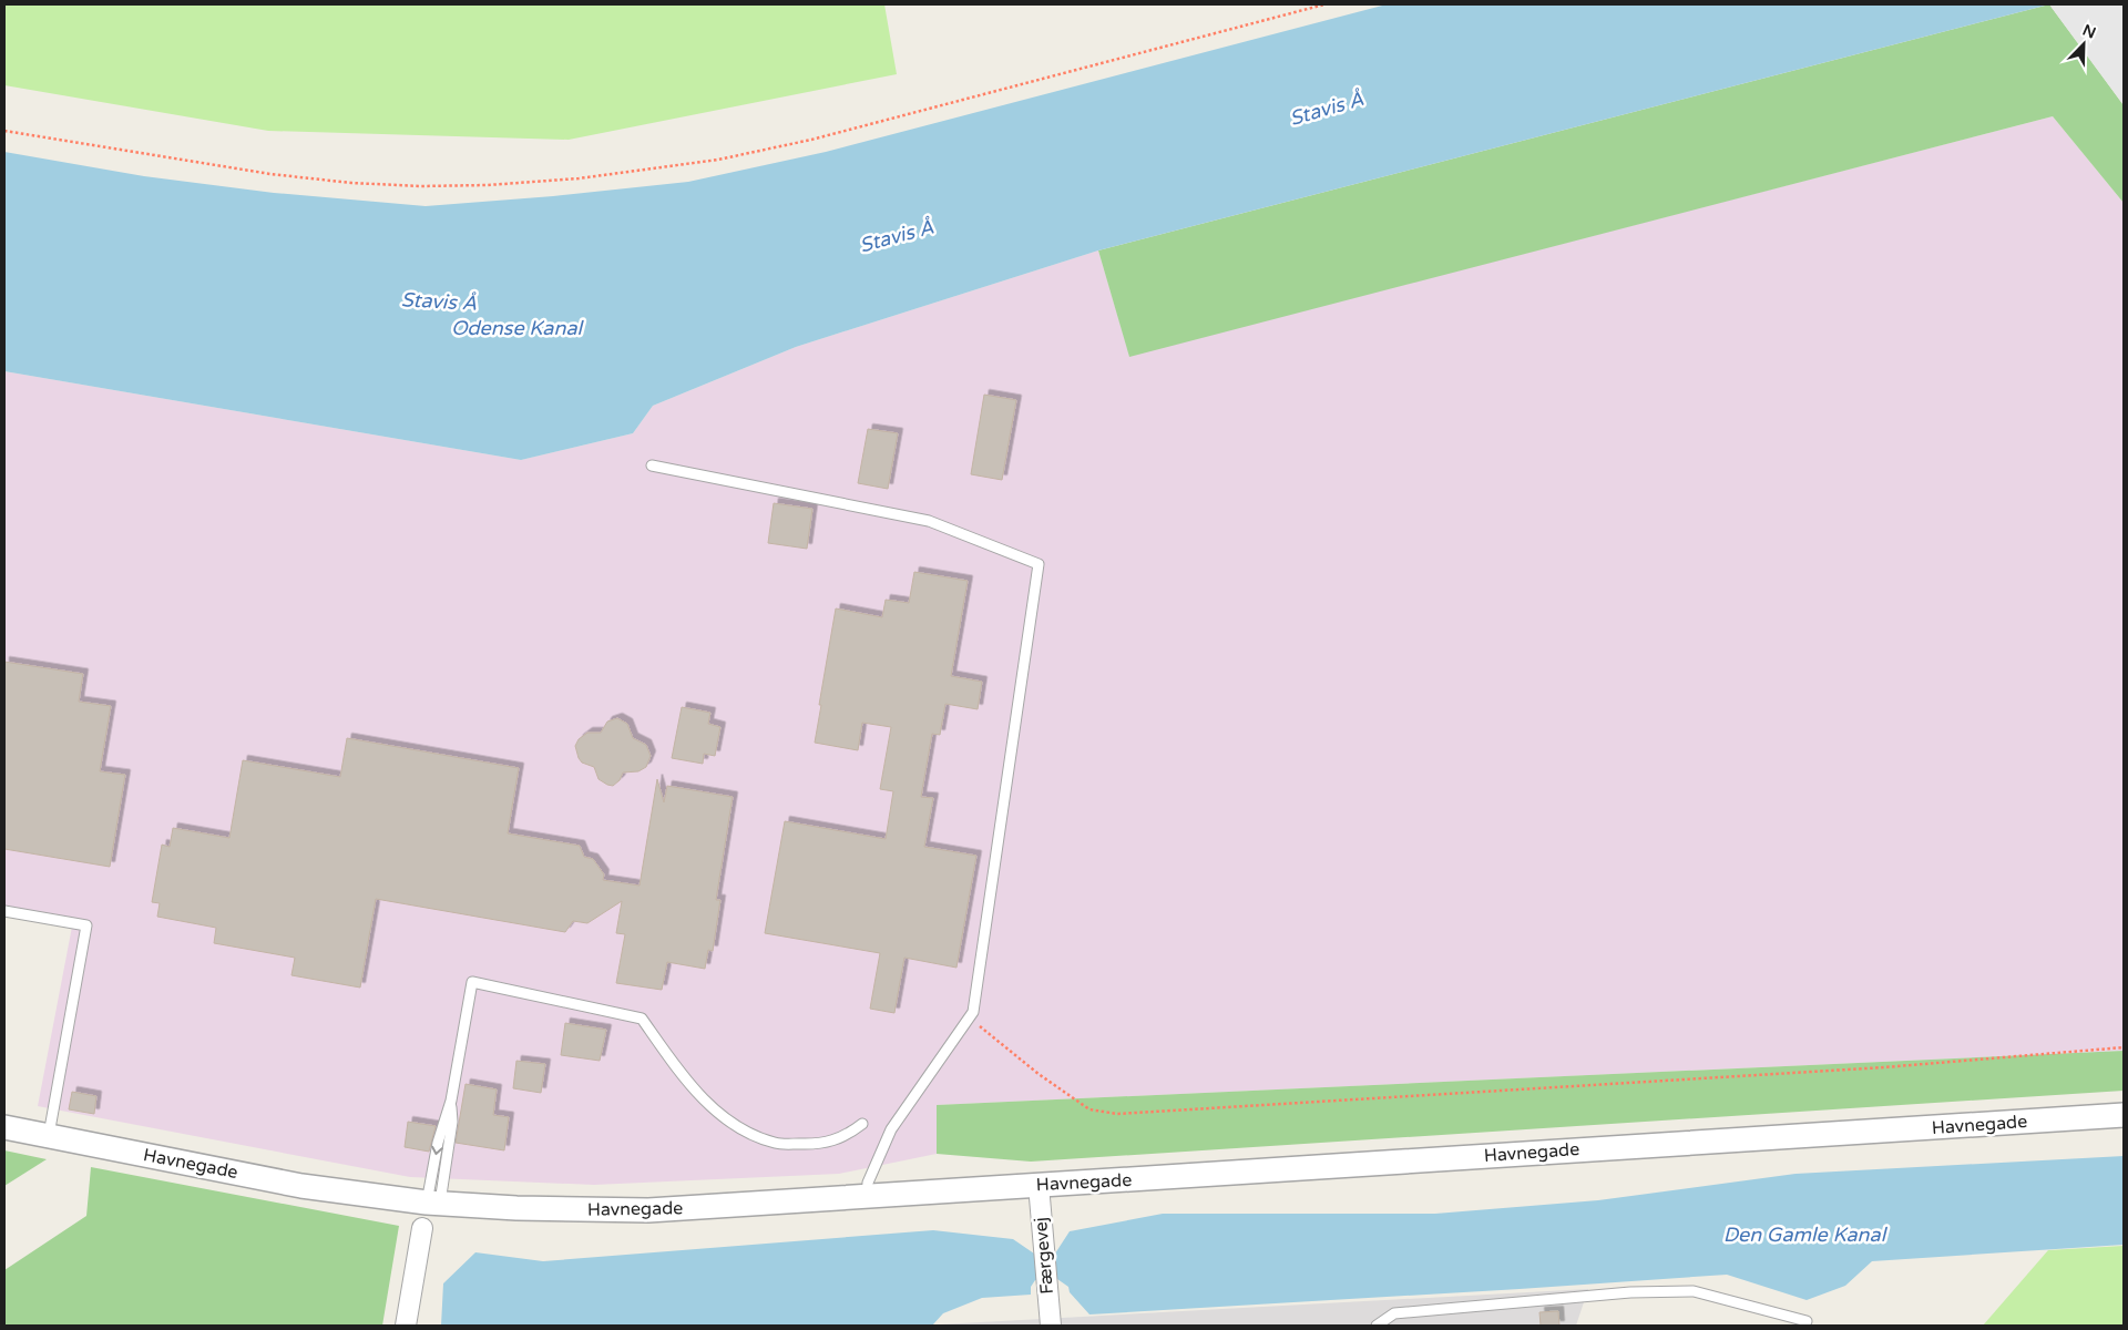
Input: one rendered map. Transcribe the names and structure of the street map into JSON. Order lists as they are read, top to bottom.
{
  "streets": {
    "street": ["Havnegade", "Færgevej"]
  },
  "crossings": [
    ["Havnegade", "Færgevej"]
  ],
  "water": ["Stavis Å", "Odense Kanal", "Den Gamle Kanal"],
  "north": "top right"
}
